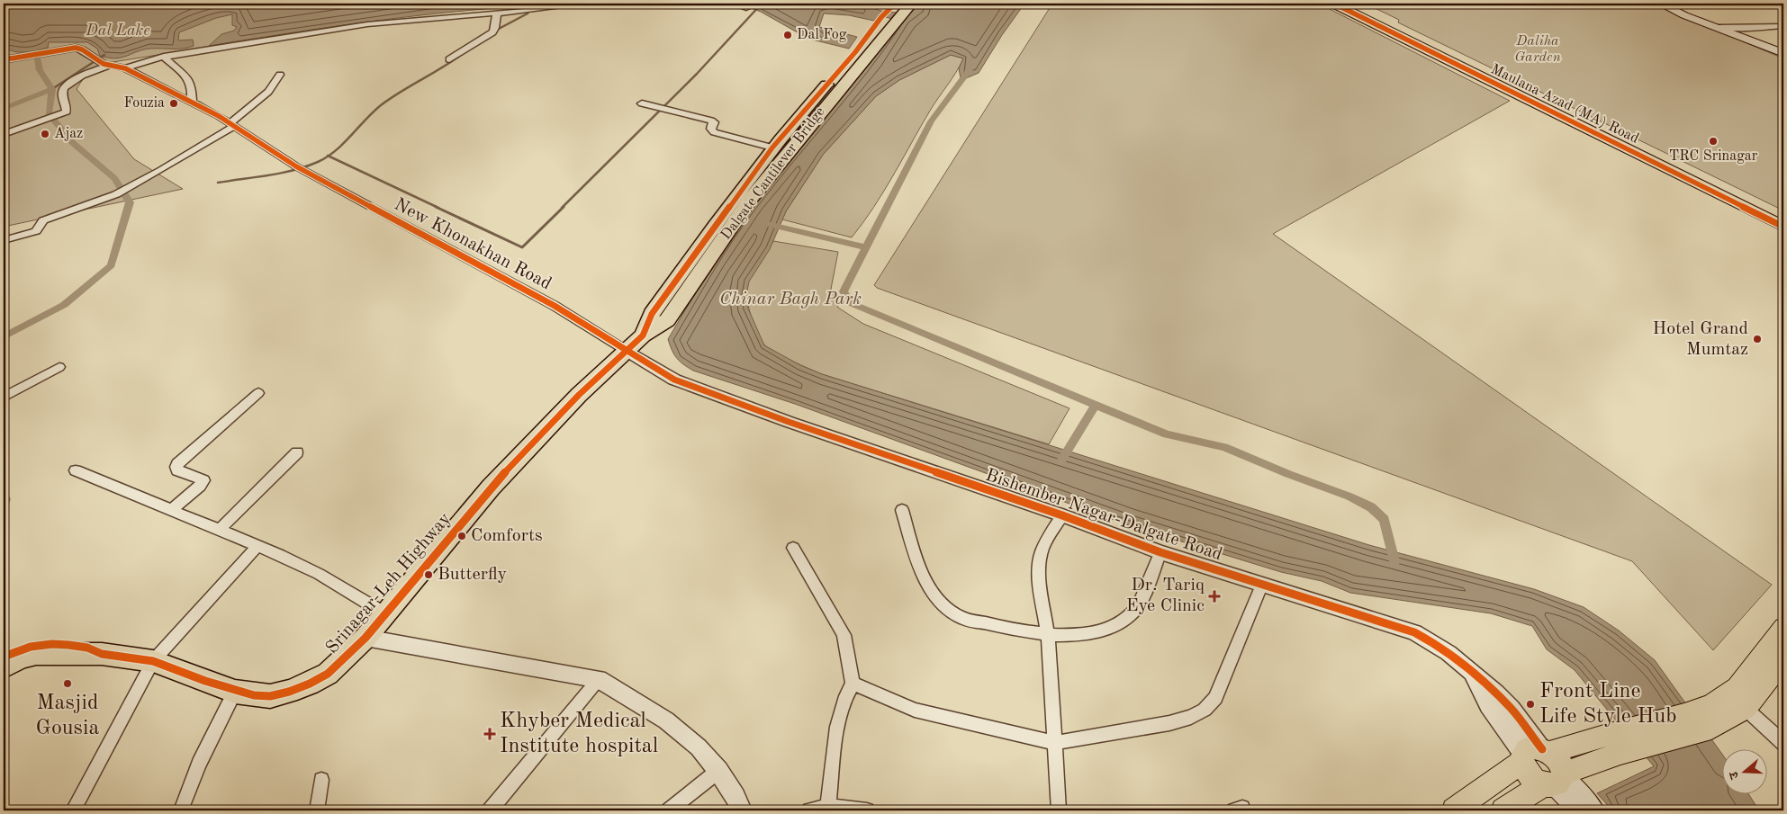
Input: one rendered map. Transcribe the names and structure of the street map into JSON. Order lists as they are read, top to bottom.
{
  "streets": {
    "highway": ["Dalgate Cantilever Bridge", "Srinagar-Leh Highway"],
    "main road": ["Maulana Azad (MA) Road"],
    "street": ["New Khonakhan Road", "Bishember Nagar-Dalgate Road"]
  },
  "crossings": [
    ["Dalgate Cantilever Bridge", "Srinagar-Leh Highway"],
    ["New Khonakhan Road", "Bishember Nagar-Dalgate Road"],
    ["New Khonakhan Road", "Srinagar-Leh Highway"],
    ["Bishember Nagar-Dalgate Road", "Srinagar-Leh Highway"]
  ],
  "water": ["Dal Lake"],
  "parks": ["Daliha Garden", "Chinar Bagh Park"],
  "places": {
    "other": [
      "Dal Fog",
      "Fouzia",
      "Ajaz",
      "TRC Srinagar",
      "Hotel Grand Mumtaz",
      "Comforts",
      "Butterfly",
      "Masjid Gousia",
      "Front Line Life Style Hub"
    ],
    "health": ["Dr. Tariq Eye Clinic", "Khyber Medical Institute hospital"]
  },
  "north": "left"
}
